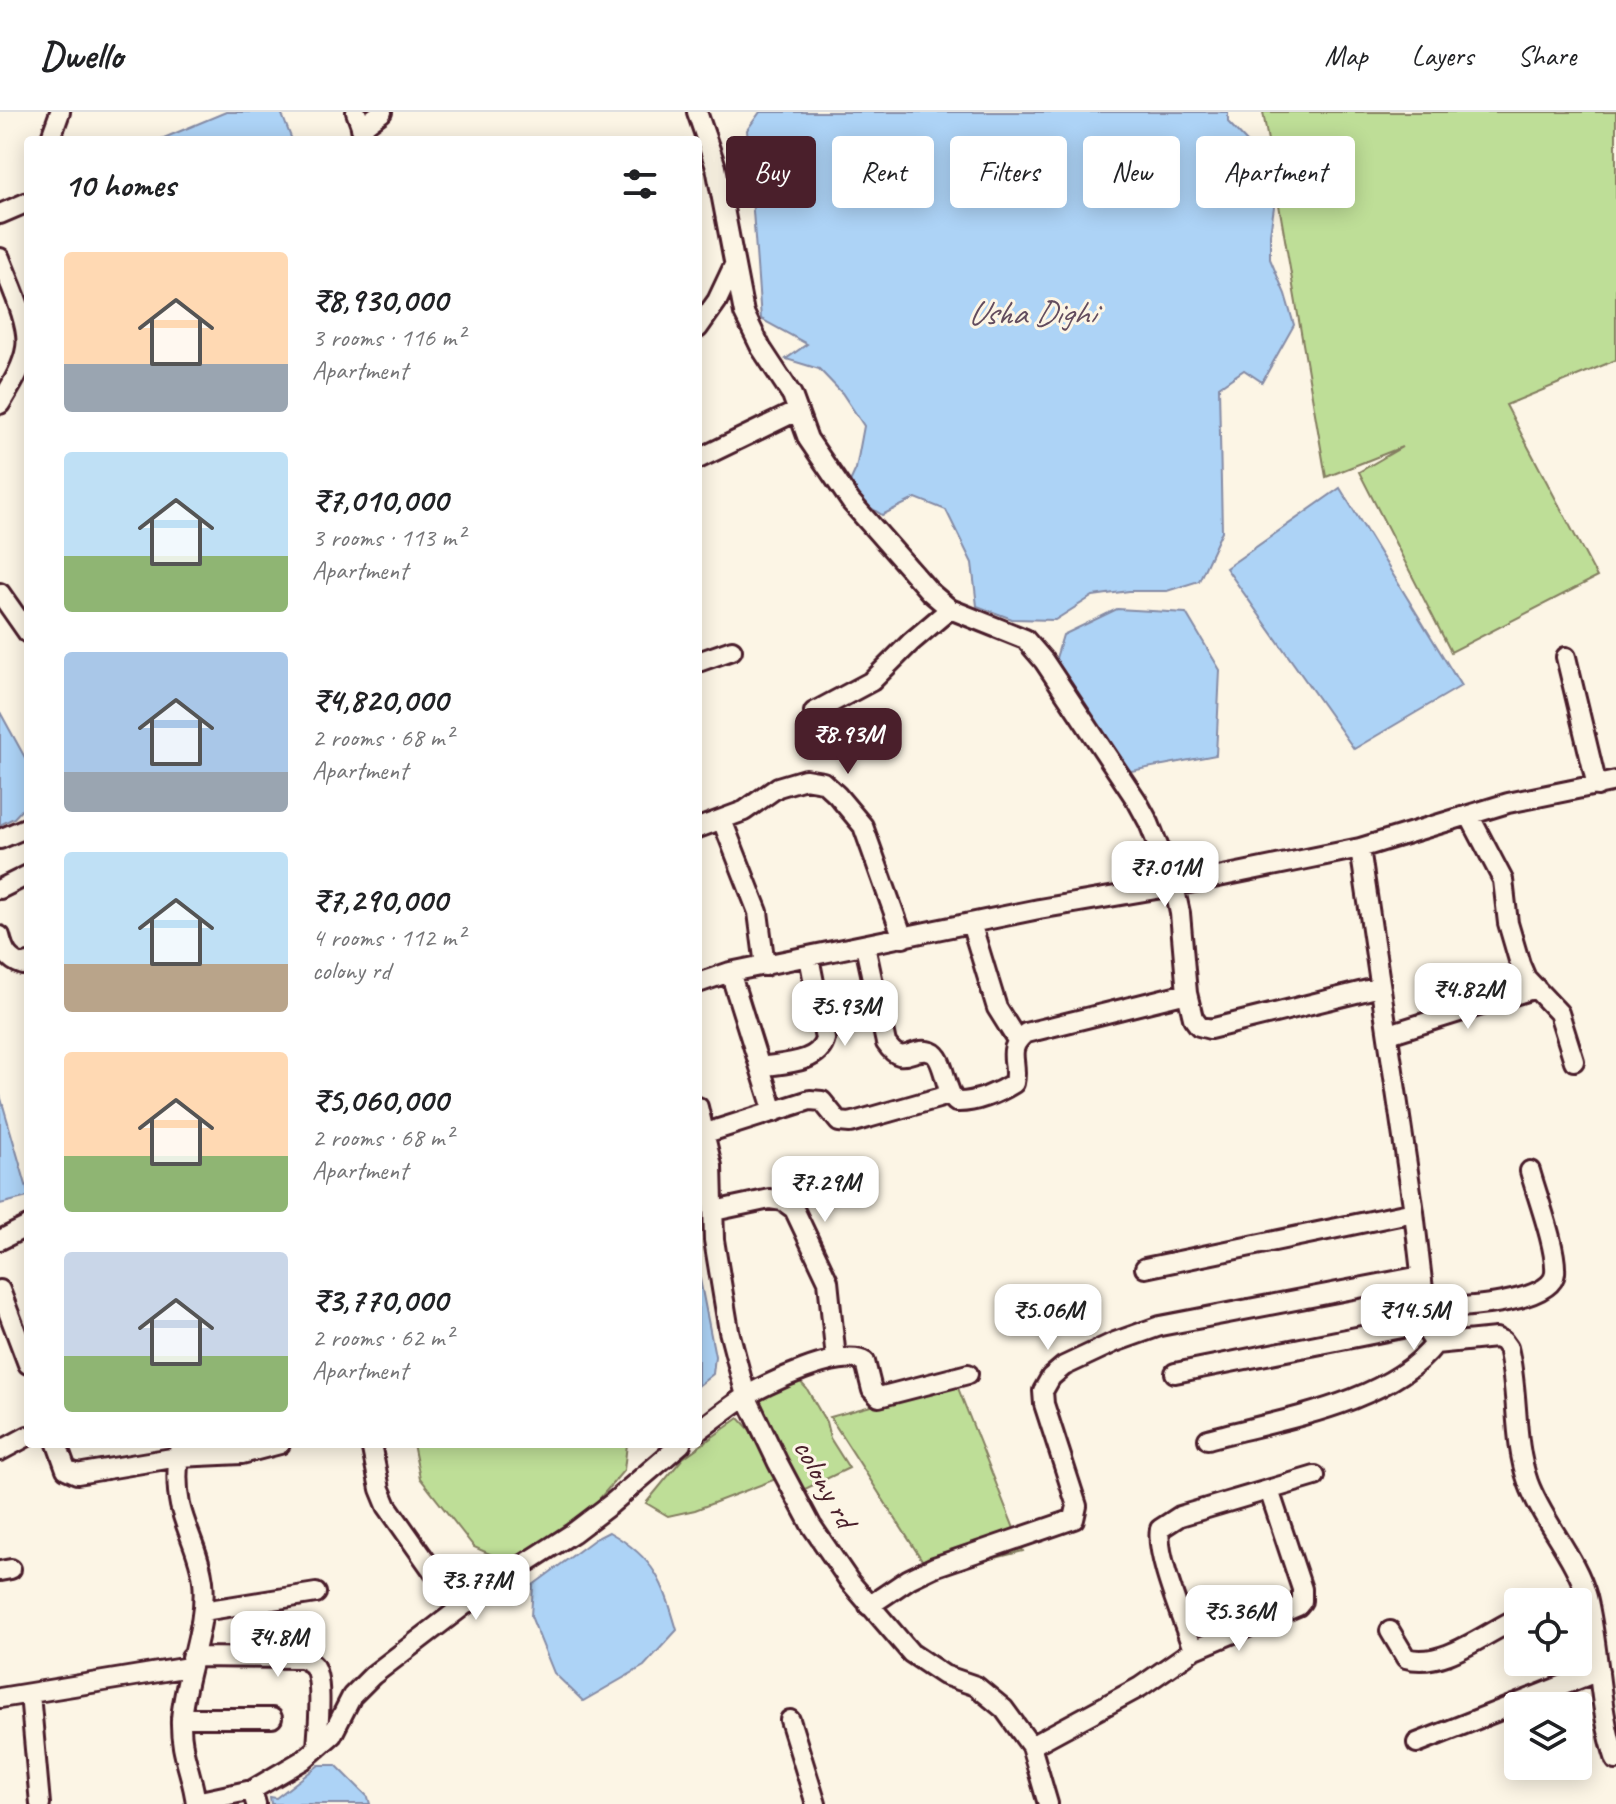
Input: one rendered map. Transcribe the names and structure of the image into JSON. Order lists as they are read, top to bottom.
{
  "streets": {
    "street": ["colony rd"]
  },
  "water": ["Usha Dighi"],
  "page": {
    "header": "Dwello",
    "nav": ["Map", "Layers", "Share"],
    "chip": [
      "Buy",
      "Rent",
      "Filters",
      "New",
      "Apartment"
    ],
    "heading": "10 homes",
    "list": [
      {
        "name": "₹8,930,000",
        "note": "3 rooms · 116 m² · Apartment"
      },
      {
        "name": "₹7,010,000",
        "note": "3 rooms · 113 m² · Apartment"
      },
      {
        "name": "₹4,820,000",
        "note": "2 rooms · 68 m² · Apartment"
      },
      {
        "name": "₹7,290,000",
        "note": "4 rooms · 112 m² · colony rd"
      },
      {
        "name": "₹5,060,000",
        "note": "2 rooms · 68 m² · Apartment"
      },
      {
        "name": "₹3,770,000",
        "note": "2 rooms · 62 m² · Apartment"
      }
    ],
    "price": [
      "₹8.93M",
      "₹7.01M",
      "₹4.82M",
      "₹5.93M",
      "₹7.29M",
      "₹5.06M",
      "₹14.5M",
      "₹3.77M",
      "₹5.36M",
      "₹4.8M"
    ]
  }
}
